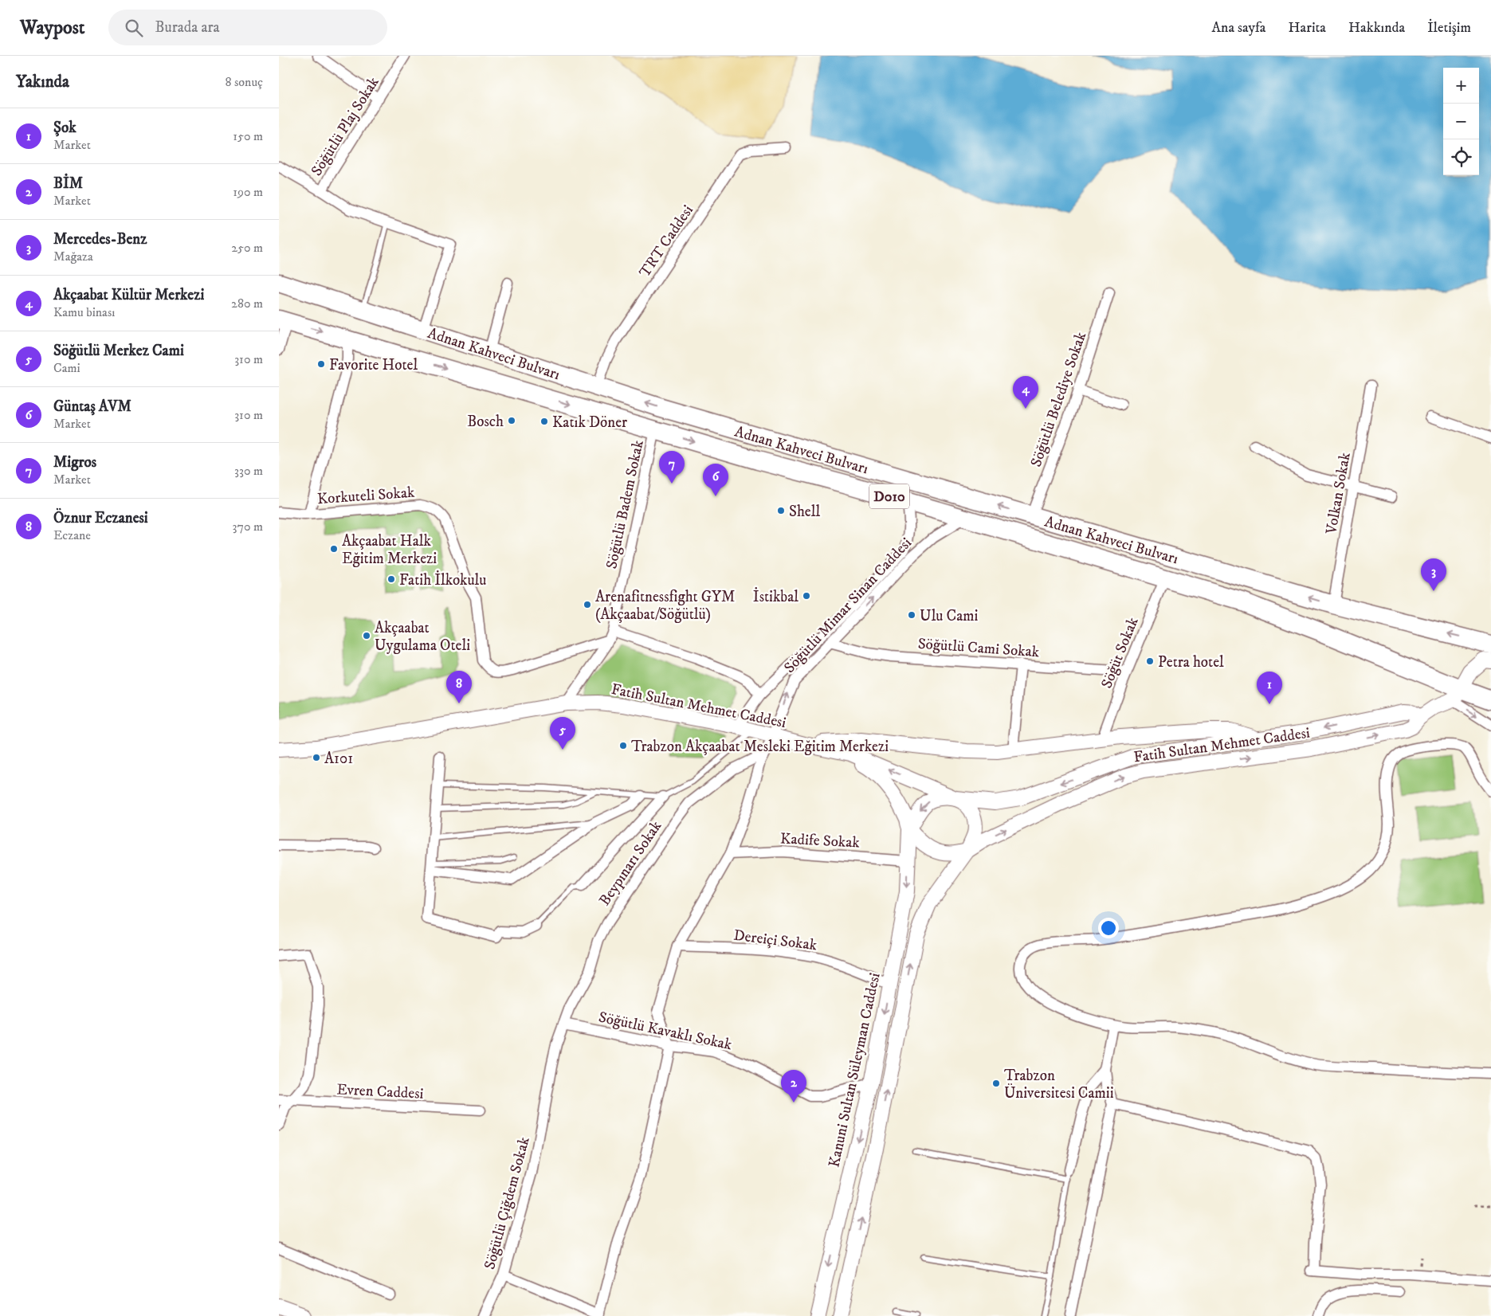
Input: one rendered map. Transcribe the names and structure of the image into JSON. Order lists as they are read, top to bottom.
{
  "streets": {
    "highway": ["Adnan Kahveci Bulvarı", "D010"],
    "street": [
      "Söğütlü Plaj Sokak",
      "TRT Caddesi",
      "Söğütlü Belediye Sokak",
      "Volkan Sokak",
      "Korkuteli Sokak",
      "Söğütlü Badem Sokak",
      "Söğütlü Mimar Sinan Caddesi",
      "Söğütlü Cami Sokak",
      "Söğüt Sokak",
      "Fatih Sultan Mehmet Caddesi",
      "Kadife Sokak",
      "Beypınarı Sokak",
      "Dereiçi Sokak",
      "Söğütlü Kavaklı Sokak",
      "Kanuni Sultan Süleyman Caddesi",
      "Evren Caddesi",
      "Söğütlü Çiğdem Sokak"
    ]
  },
  "crossings": [
    ["TRT Caddesi", "Adnan Kahveci Bulvarı"],
    ["Adnan Kahveci Bulvarı", "Söğütlü Belediye Sokak"],
    ["Adnan Kahveci Bulvarı", "Volkan Sokak"],
    ["Adnan Kahveci Bulvarı", "Korkuteli Sokak"],
    ["Adnan Kahveci Bulvarı", "Söğütlü Badem Sokak"],
    ["Adnan Kahveci Bulvarı", "Söğütlü Mimar Sinan Caddesi"],
    ["Adnan Kahveci Bulvarı", "Söğüt Sokak"],
    ["Adnan Kahveci Bulvarı", "Fatih Sultan Mehmet Caddesi"],
    ["Korkuteli Sokak", "Söğütlü Badem Sokak"],
    ["Söğütlü Badem Sokak", "Fatih Sultan Mehmet Caddesi"],
    ["Söğütlü Mimar Sinan Caddesi", "Söğütlü Cami Sokak"],
    ["Söğütlü Mimar Sinan Caddesi", "Fatih Sultan Mehmet Caddesi"],
    ["Söğütlü Mimar Sinan Caddesi", "Kadife Sokak"],
    ["Söğütlü Mimar Sinan Caddesi", "Beypınarı Sokak"],
    ["Söğütlü Mimar Sinan Caddesi", "Dereiçi Sokak"],
    ["Söğütlü Mimar Sinan Caddesi", "Söğütlü Kavaklı Sokak"],
    ["Söğütlü Cami Sokak", "Söğüt Sokak"],
    ["Söğüt Sokak", "Fatih Sultan Mehmet Caddesi"],
    ["Fatih Sultan Mehmet Caddesi", "Kanuni Sultan Süleyman Caddesi"],
    ["Kadife Sokak", "Kanuni Sultan Süleyman Caddesi"],
    ["Beypınarı Sokak", "Söğütlü Kavaklı Sokak"],
    ["Beypınarı Sokak", "Söğütlü Çiğdem Sokak"],
    ["Dereiçi Sokak", "Kanuni Sultan Süleyman Caddesi"],
    ["Söğütlü Kavaklı Sokak", "Kanuni Sultan Süleyman Caddesi"],
    ["Söğütlü Kavaklı Sokak", "Söğütlü Çiğdem Sokak"]
  ],
  "places": [
    "Favorite Hotel",
    "Bosch",
    "Katık Döner",
    "Shell",
    "Akçaabat Halk Eğitim Merkezi",
    "Fatih İlkokulu",
    "İstikbal",
    "Arenafitnessfight GYM (Akçaabat/Söğütlü)",
    "Ulu Cami",
    "Akçaabat Uygulama Oteli",
    "Petra hotel",
    "Trabzon Akçaabat Mesleki Eğitim Merkezi",
    "A101",
    "Trabzon Üniversitesi Camii"
  ],
  "page": {
    "header": "Waypost",
    "search": "Burada ara",
    "nav": [
      "Ana sayfa",
      "Harita",
      "Hakkında",
      "İletişim"
    ],
    "heading": ["Yakında", "8 sonuç"],
    "map_buttons": ["+", "−"],
    "list": [
      {
        "mark": "1",
        "name": "Şok",
        "note": "Market",
        "value": "150 m"
      },
      {
        "mark": "2",
        "name": "BİM",
        "note": "Market",
        "value": "190 m"
      },
      {
        "mark": "3",
        "name": "Mercedes-Benz",
        "note": "Mağaza",
        "value": "250 m"
      },
      {
        "mark": "4",
        "name": "Akçaabat Kültür Merkezi",
        "note": "Kamu binası",
        "value": "280 m"
      },
      {
        "mark": "5",
        "name": "Söğütlü Merkez Cami",
        "note": "Cami",
        "value": "310 m"
      },
      {
        "mark": "6",
        "name": "Güntaş AVM",
        "note": "Market",
        "value": "310 m"
      },
      {
        "mark": "7",
        "name": "Migros",
        "note": "Market",
        "value": "330 m"
      },
      {
        "mark": "8",
        "name": "Öznur Eczanesi",
        "note": "Eczane",
        "value": "370 m"
      }
    ],
    "pins": [
      "4",
      "7",
      "6",
      "3",
      "8",
      "1",
      "5",
      "2"
    ]
  }
}
